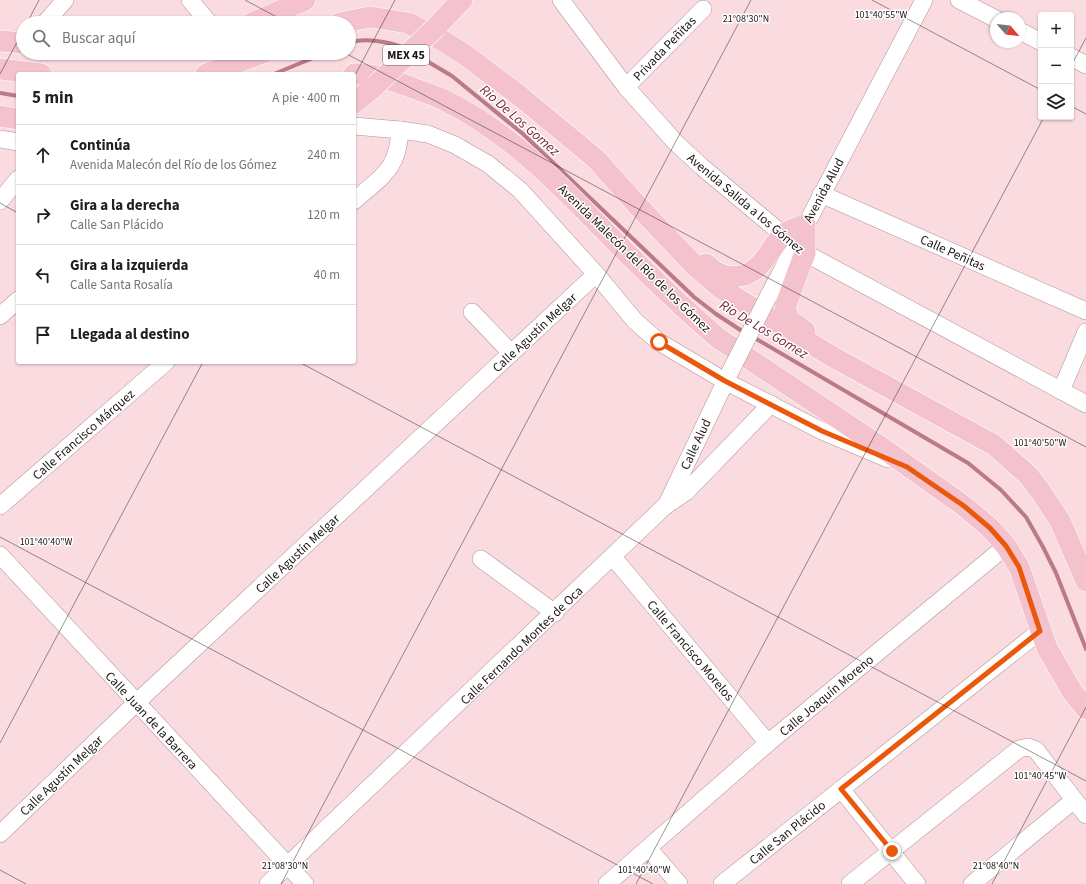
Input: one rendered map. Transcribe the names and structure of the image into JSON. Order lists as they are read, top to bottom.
{
  "streets": {
    "main road": ["MEX 45", "Avenida Malecón del Río de los Gómez"],
    "street": [
      "Privada Peñitas",
      "Avenida Alud",
      "Avenida Salida a los Gómez",
      "Calle Peñitas",
      "Calle Agustín Melgar",
      "Calle Francisco Márquez",
      "Calle Alud",
      "Calle Fernando Montes de Oca",
      "Calle Francisco Morelos",
      "Calle Joaquín Moreno",
      "Calle Juan de la Barrera",
      "Calle San Plácido"
    ]
  },
  "crossings": [
    ["Privada Peñitas", "Avenida Salida a los Gómez"],
    ["Avenida Alud", "Calle Peñitas"],
    ["Avenida Malecón del Río de los Gómez", "Calle Agustín Melgar"],
    ["Avenida Malecón del Río de los Gómez", "Calle Alud"],
    ["Avenida Malecón del Río de los Gómez", "Calle Fernando Montes de Oca"],
    ["Avenida Malecón del Río de los Gómez", "Calle Joaquín Moreno"],
    ["Avenida Malecón del Río de los Gómez", "Calle San Plácido"],
    ["Calle Agustín Melgar", "Calle Juan de la Barrera"],
    ["Calle Alud", "Calle Fernando Montes de Oca"],
    ["Calle Fernando Montes de Oca", "Calle Francisco Morelos"],
    ["Calle Fernando Montes de Oca", "Calle Juan de la Barrera"],
    ["Calle Francisco Morelos", "Calle Joaquín Moreno"]
  ],
  "water": ["Rio De Los Gomez"],
  "north": "bottom right",
  "page": {
    "map_buttons": ["+", "−"],
    "search": "Buscar aquí",
    "heading": ["5 min", "A pie · 400 m"],
    "list": [
      ["Continúa", "Avenida Malecón del Río de los Gómez", "240 m"],
      ["Gira a la derecha", "Calle San Plácido", "120 m"],
      ["Gira a la izquierda", "Calle Santa Rosalía", "40 m"],
      "Llegada al destino"
    ]
  },
  "coordinates": [
    "101°40'55\"W",
    "21°08'30\"N",
    "101°40'50\"W",
    "101°40'40\"W",
    "101°40'45\"W",
    "21°08'40\"N"
  ]
}
